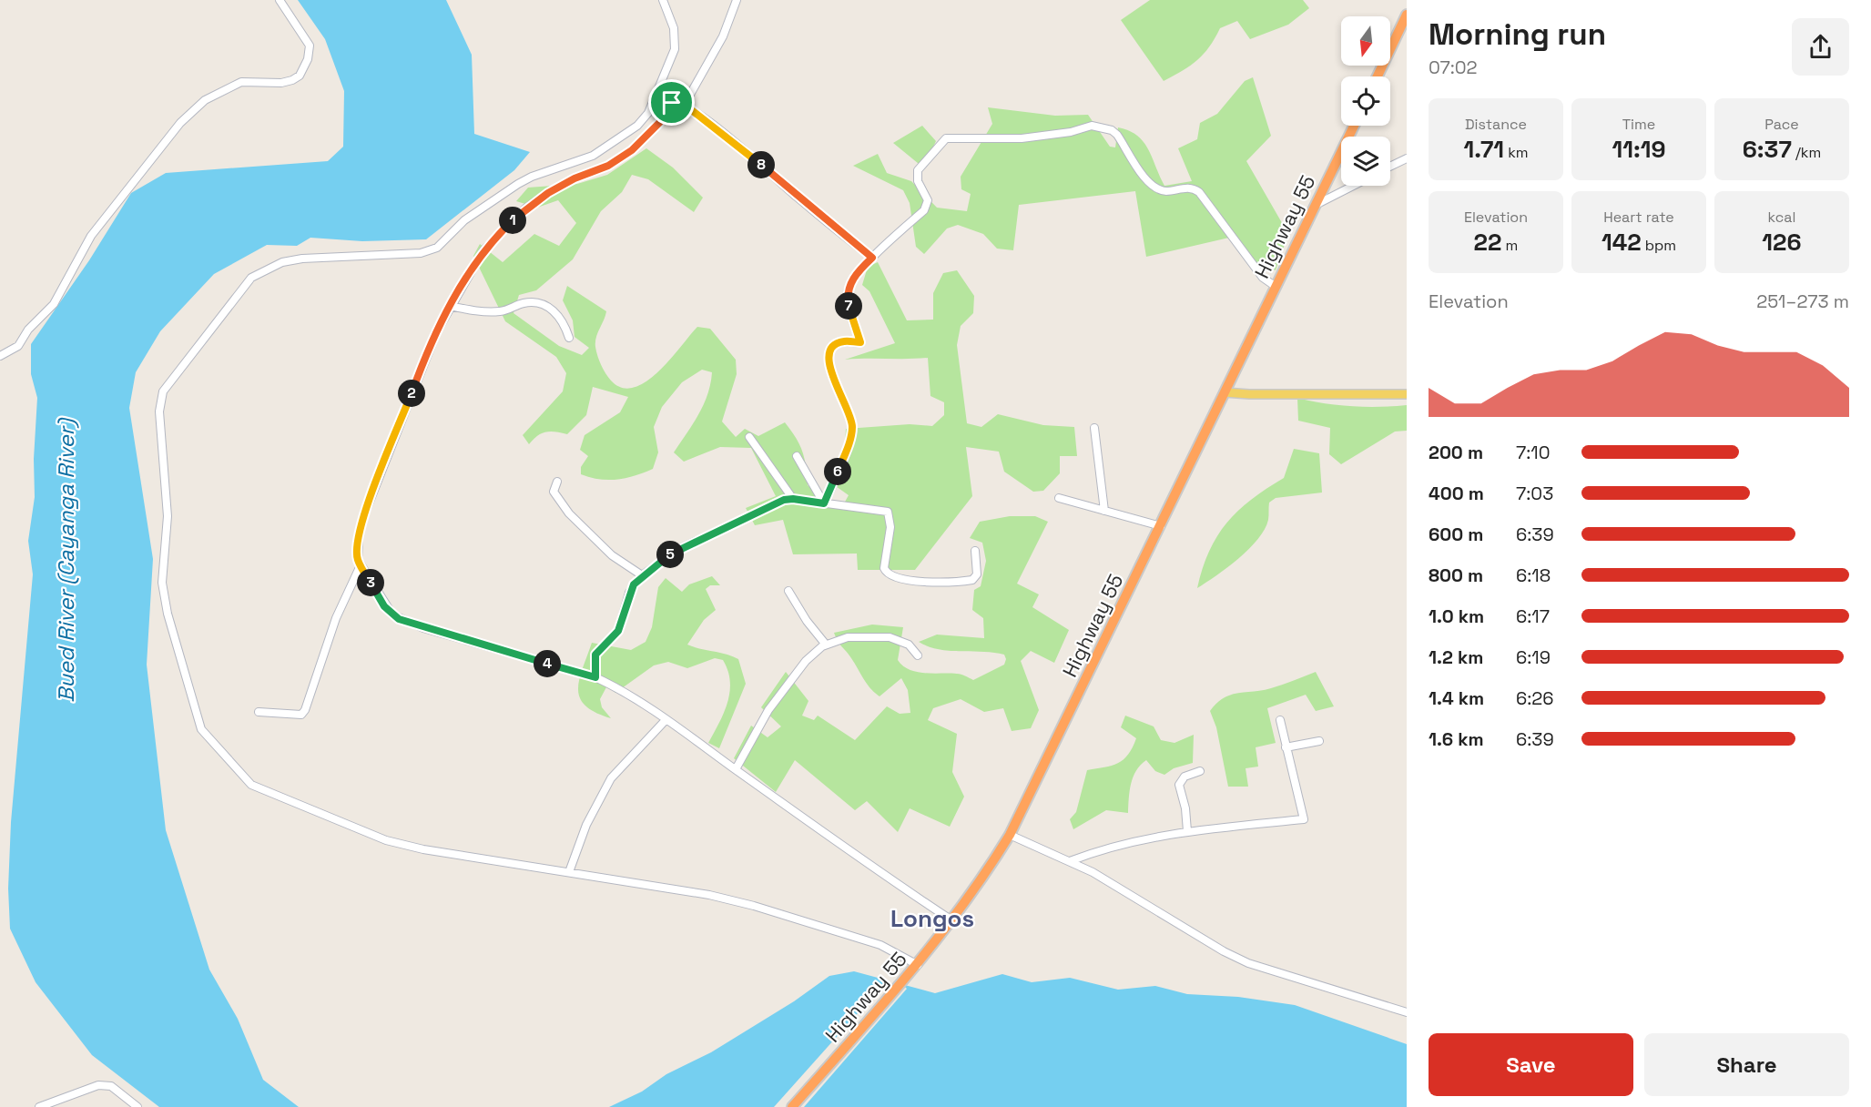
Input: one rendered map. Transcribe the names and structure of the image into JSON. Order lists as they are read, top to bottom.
{
  "streets": {
    "highway": ["Highway 55"]
  },
  "districts": ["Longos"],
  "water": ["Bued River (Cayanga River)"],
  "north": "bottom",
  "page": {
    "heading": ["Morning run", "07:02"],
    "stats": [
      ["Distance", "1.71 km"],
      ["Time", "11:19"],
      ["Pace", "6:37 /km"],
      ["Elevation", "22 m"],
      ["Heart rate", "142 bpm"],
      ["kcal", "126"]
    ],
    "pins": [
      "8",
      "1",
      "7",
      "2",
      "6",
      "5",
      "3",
      "4"
    ],
    "chart": ["Elevation", "251–273 m"],
    "list": [
      {
        "name": "200 m",
        "note": "7:10"
      },
      {
        "name": "400 m",
        "note": "7:03"
      },
      {
        "name": "600 m",
        "note": "6:39"
      },
      {
        "name": "800 m",
        "note": "6:18"
      },
      {
        "name": "1.0 km",
        "note": "6:17"
      },
      {
        "name": "1.2 km",
        "note": "6:19"
      },
      {
        "name": "1.4 km",
        "note": "6:26"
      },
      {
        "name": "1.6 km",
        "note": "6:39"
      }
    ],
    "buttons": ["Save", "Share"]
  }
}
